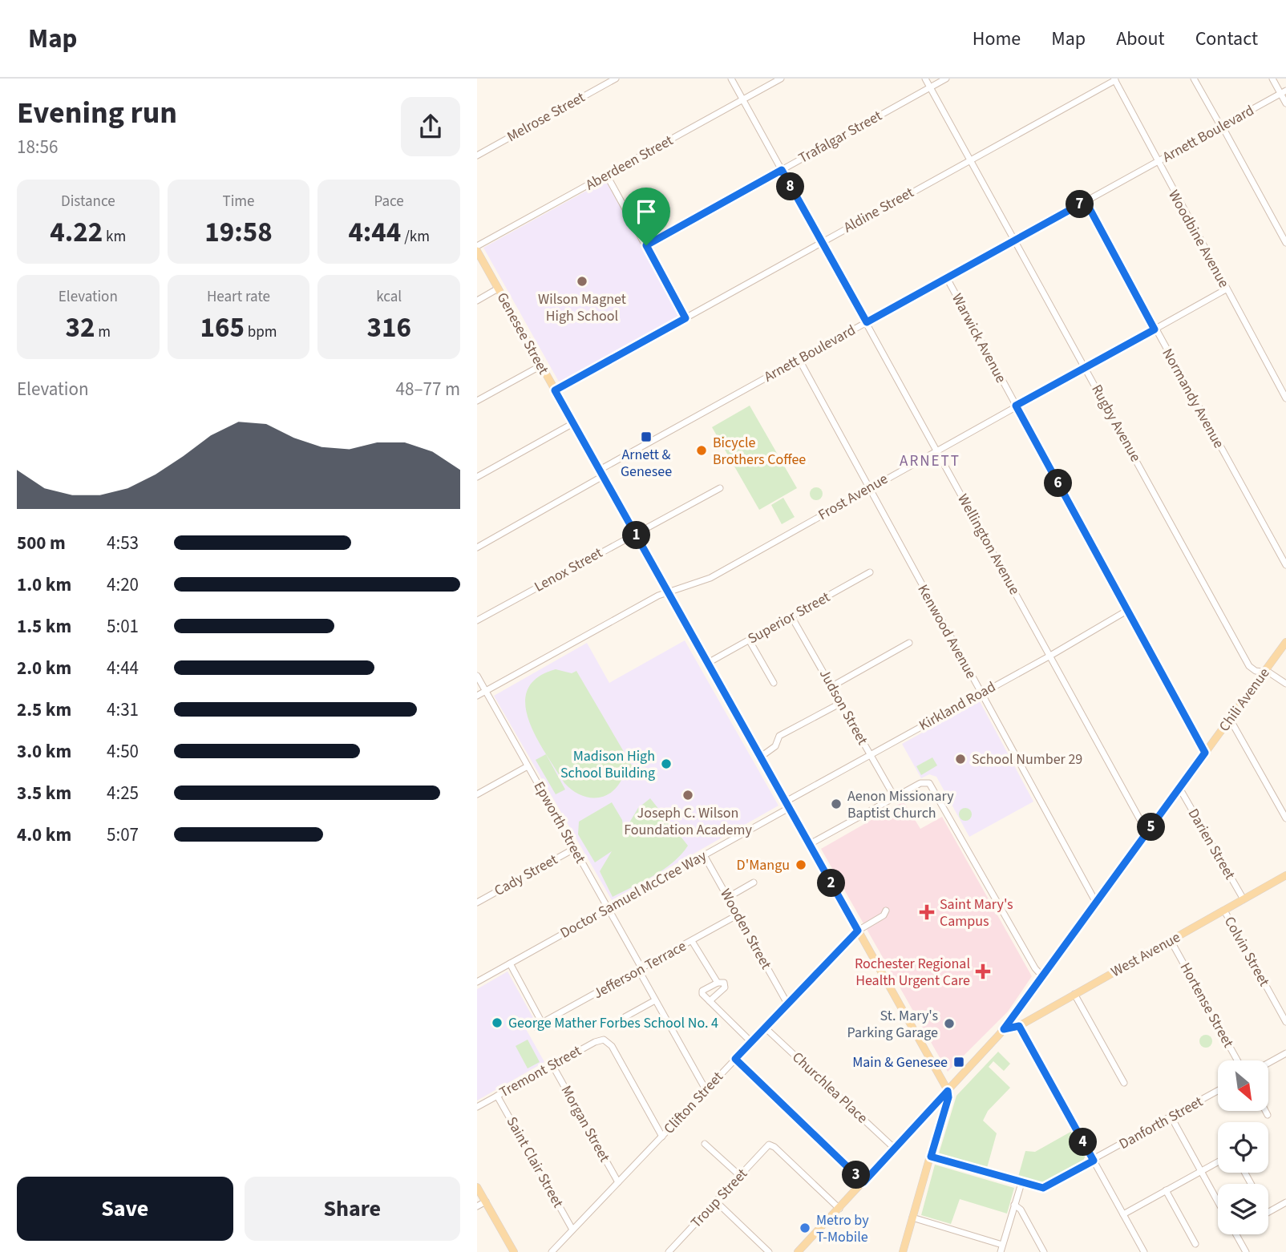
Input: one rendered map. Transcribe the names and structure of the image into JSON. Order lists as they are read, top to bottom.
{
  "streets": {
    "main road": ["Genesee Street", "Chili Avenue", "West Avenue"],
    "street": [
      "Melrose Street",
      "Arnett Boulevard",
      "Trafalgar Street",
      "Aberdeen Street",
      "Aldine Street",
      "Woodbine Avenue",
      "Warwick Avenue",
      "Normandy Avenue",
      "Rugby Avenue",
      "Frost Avenue",
      "Wellington Avenue",
      "Lenox Street",
      "Superior Street",
      "Kenwood Avenue",
      "Kirkland Road",
      "Judson Street",
      "Epworth Street",
      "Darien Street",
      "Cady Street",
      "Doctor Samuel McCree Way",
      "Wooden Street",
      "Colvin Street",
      "Jefferson Terrace",
      "Hortense Street",
      "Tremont Street",
      "Churchlea Place",
      "Clifton Street",
      "Danforth Street",
      "Morgan Street",
      "Saint Clair Street",
      "Troup Street"
    ]
  },
  "crossings": [
    ["Arnett Boulevard", "Woodbine Avenue"],
    ["Arnett Boulevard", "Genesee Street"],
    ["Arnett Boulevard", "Warwick Avenue"],
    ["Arnett Boulevard", "Normandy Avenue"],
    ["Arnett Boulevard", "Rugby Avenue"],
    ["Arnett Boulevard", "Wellington Avenue"],
    ["Arnett Boulevard", "Kenwood Avenue"],
    ["Trafalgar Street", "Rugby Avenue"],
    ["Trafalgar Street", "Wellington Avenue"],
    ["Aberdeen Street", "Wellington Avenue"],
    ["Aldine Street", "Woodbine Avenue"],
    ["Aldine Street", "Genesee Street"],
    ["Aldine Street", "Rugby Avenue"],
    ["Aldine Street", "Wellington Avenue"],
    ["Woodbine Avenue", "Frost Avenue"],
    ["Genesee Street", "Frost Avenue"],
    ["Genesee Street", "Lenox Street"],
    ["Genesee Street", "Superior Street"],
    ["Genesee Street", "Chili Avenue"],
    ["Genesee Street", "Kirkland Road"],
    ["Genesee Street", "Doctor Samuel McCree Way"],
    ["Genesee Street", "Clifton Street"],
    ["Warwick Avenue", "Frost Avenue"],
    ["Warwick Avenue", "Chili Avenue"],
    ["Warwick Avenue", "Kirkland Road"],
    ["Normandy Avenue", "Frost Avenue"],
    ["Rugby Avenue", "Frost Avenue"],
    ["Rugby Avenue", "Chili Avenue"],
    ["Frost Avenue", "Wellington Avenue"],
    ["Frost Avenue", "Kenwood Avenue"],
    ["Frost Avenue", "Epworth Street"],
    ["Wellington Avenue", "Chili Avenue"],
    ["Wellington Avenue", "Kirkland Road"],
    ["Superior Street", "Judson Street"],
    ["Kenwood Avenue", "Chili Avenue"],
    ["Kenwood Avenue", "Kirkland Road"],
    ["Chili Avenue", "Darien Street"],
    ["Chili Avenue", "West Avenue"],
    ["Chili Avenue", "Churchlea Place"],
    ["Chili Avenue", "Troup Street"],
    ["Kirkland Road", "Judson Street"],
    ["Kirkland Road", "Doctor Samuel McCree Way"],
    ["Epworth Street", "Cady Street"],
    ["Epworth Street", "Doctor Samuel McCree Way"],
    ["Epworth Street", "Jefferson Terrace"],
    ["Epworth Street", "Clifton Street"],
    ["Darien Street", "West Avenue"],
    ["Doctor Samuel McCree Way", "Wooden Street"],
    ["Wooden Street", "Jefferson Terrace"],
    ["Wooden Street", "Clifton Street"],
    ["Colvin Street", "West Avenue"],
    ["West Avenue", "Hortense Street"],
    ["Tremont Street", "Clifton Street"],
    ["Tremont Street", "Morgan Street"],
    ["Tremont Street", "Saint Clair Street"],
    ["Churchlea Place", "Clifton Street"],
    ["Clifton Street", "Morgan Street"],
    ["Clifton Street", "Saint Clair Street"]
  ],
  "districts": ["ARNETT"],
  "places": {
    "other": [
      "Wilson Magnet High School",
      "Bicycle Brothers Coffee",
      "School Number 29",
      "Madison High School Building",
      "Joseph C. Wilson Foundation Academy",
      "Aenon Missionary Baptist Church",
      "D'Mangu",
      "George Mather Forbes School No. 4",
      "St. Mary's Parking Garage",
      "Metro by T-Mobile"
    ],
    "transit": ["Arnett & Genesee", "Main & Genesee"],
    "health": ["Saint Mary's Campus", "Rochester Regional Health Urgent Care"]
  },
  "north": "bottom right",
  "page": {
    "header": "Map",
    "nav": [
      "Home",
      "Map",
      "About",
      "Contact"
    ],
    "heading": ["Evening run", "18:56"],
    "pins": [
      "8",
      "7",
      "6",
      "1",
      "5",
      "2",
      "4",
      "3"
    ],
    "stats": [
      ["Distance", "4.22 km"],
      ["Time", "19:58"],
      ["Pace", "4:44 /km"],
      ["Elevation", "32 m"],
      ["Heart rate", "165 bpm"],
      ["kcal", "316"]
    ],
    "chart": ["Elevation", "48–77 m"],
    "list": [
      {
        "name": "500 m",
        "note": "4:53"
      },
      {
        "name": "1.0 km",
        "note": "4:20"
      },
      {
        "name": "1.5 km",
        "note": "5:01"
      },
      {
        "name": "2.0 km",
        "note": "4:44"
      },
      {
        "name": "2.5 km",
        "note": "4:31"
      },
      {
        "name": "3.0 km",
        "note": "4:50"
      },
      {
        "name": "3.5 km",
        "note": "4:25"
      },
      {
        "name": "4.0 km",
        "note": "5:07"
      }
    ],
    "buttons": ["Save", "Share"]
  }
}
